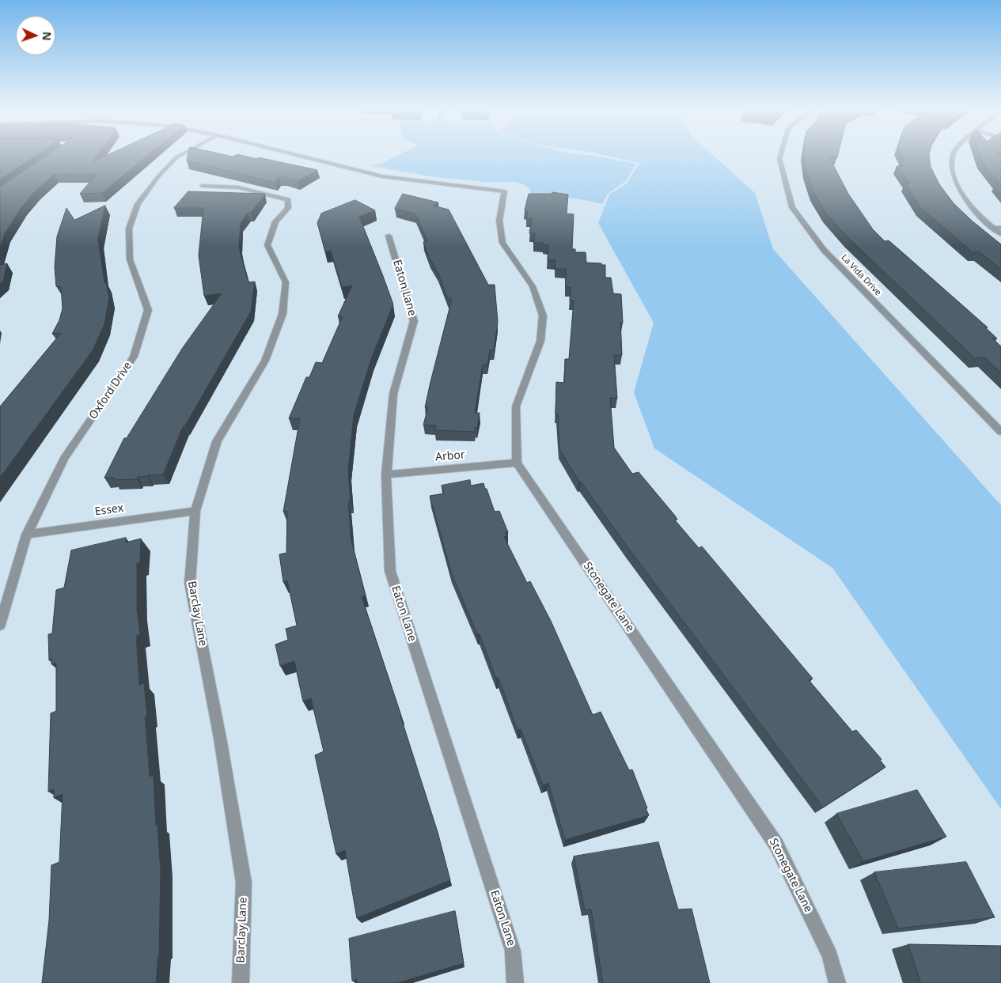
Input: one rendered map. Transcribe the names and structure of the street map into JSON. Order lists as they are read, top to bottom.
{
  "streets": {
    "street": [
      "La Vida Drive",
      "Eaton Lane",
      "Oxford Drive",
      "Arbor",
      "Essex",
      "Stonegate Lane",
      "Barclay Lane"
    ]
  },
  "crossings": [
    ["Eaton Lane", "Arbor"],
    ["Oxford Drive", "Essex"],
    ["Arbor", "Stonegate Lane"],
    ["Essex", "Barclay Lane"]
  ],
  "north": "right"
}
